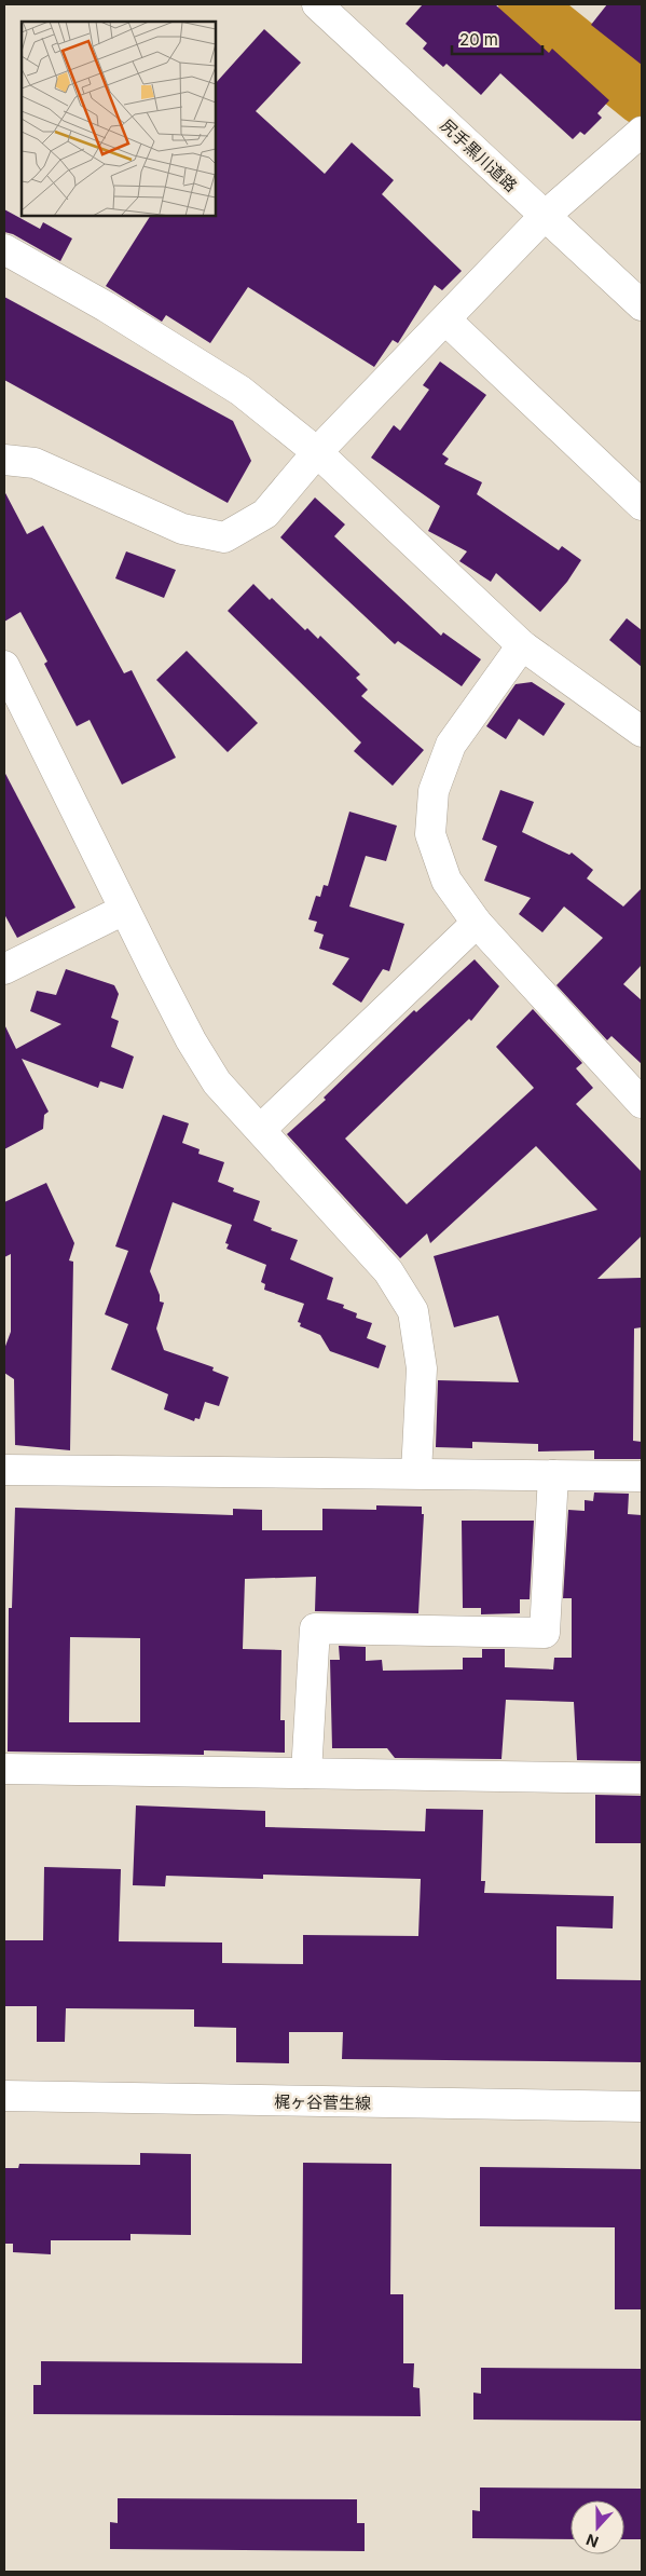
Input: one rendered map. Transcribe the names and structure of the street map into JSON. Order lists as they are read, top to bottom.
{
  "streets": {
    "street": ["尻手黒川道路", "梶ヶ谷菅生線"]
  },
  "scale_bar": "20 m",
  "north": "bottom"
}
